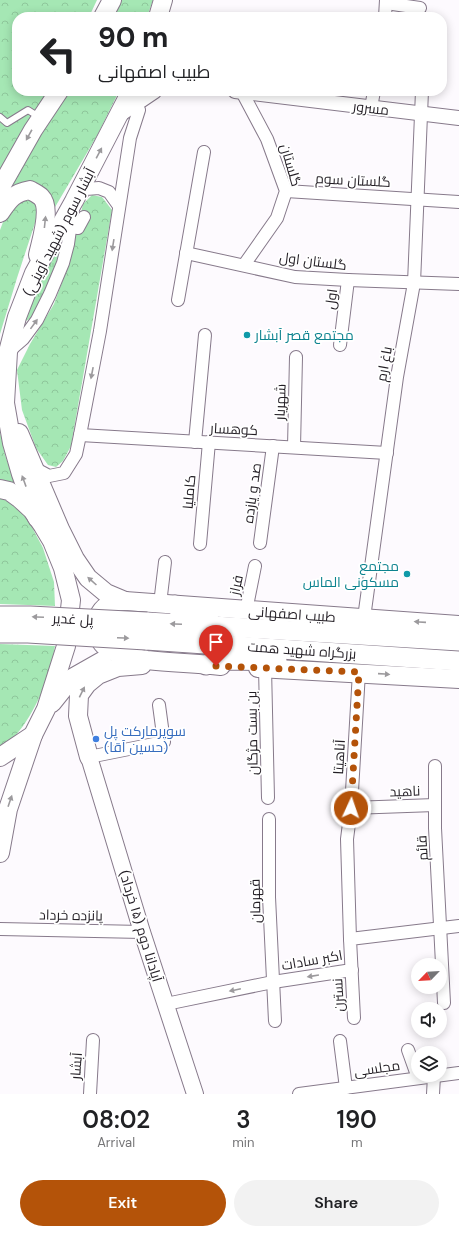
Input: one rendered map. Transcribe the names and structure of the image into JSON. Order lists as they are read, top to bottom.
{
  "streets": {
    "highway": ["پل غدیر", "بزرگراه شهید همت"],
    "main road": ["آبشار سوم (شهید آوینی)", "طبیب اصفهانی", "آپادانا دوم (۱۵ خرداد)"],
    "street": [
      "مسرور",
      "گلستان",
      "گلستان سوم",
      "گلستان اول",
      "اول",
      "باغ ارم",
      "شهریار",
      "کوهسار",
      "کاملیا",
      "صد و یازده",
      "فراز",
      "بن بست مژگان",
      "آناهیتا",
      "ناهید",
      "قائم",
      "قهرمان",
      "پانزده خرداد",
      "اکبر سادات",
      "نسترن",
      "آبشار",
      "مجلسی"
    ]
  },
  "crossings": [
    ["مسرور", "باغ ارم"],
    ["گلستان", "گلستان سوم"],
    ["گلستان", "گلستان اول"],
    ["گلستان سوم", "باغ ارم"],
    ["آبشار سوم (شهید آوینی)", "طبیب اصفهانی"],
    ["گلستان اول", "اول"],
    ["گلستان اول", "باغ ارم"],
    ["باغ ارم", "کوهسار"],
    ["باغ ارم", "طبیب اصفهانی"],
    ["باغ ارم", "بزرگراه شهید همت"],
    ["شهریار", "کوهسار"],
    ["کوهسار", "کاملیا"],
    ["کوهسار", "صد و یازده"],
    ["فراز", "طبیب اصفهانی"],
    ["طبیب اصفهانی", "بزرگراه شهید همت"],
    ["پل غدیر", "بزرگراه شهید همت"],
    ["آناهیتا", "ناهید"],
    ["آناهیتا", "اکبر سادات"],
    ["ناهید", "قائم"],
    ["قائم", "اکبر سادات"],
    ["قهرمان", "اکبر سادات"],
    ["پانزده خرداد", "آپادانا دوم (۱۵ خرداد)"],
    ["آپادانا دوم (۱۵ خرداد)", "اکبر سادات"],
    ["اکبر سادات", "نسترن"]
  ],
  "one_way": ["اکبر سادات"],
  "places": ["مجتمع قصر آبشار", "مجتمع مسکونی الماس", "سوپرمارکت پل (حسین آقا)"],
  "north": "bottom left",
  "page": {
    "turn": ["90 m", "طبیب اصفهانی"],
    "eta": [
      "08:02",
      "Arrival",
      "3",
      "min",
      "190",
      "m"
    ],
    "buttons": ["Exit", "Share"]
  }
}
